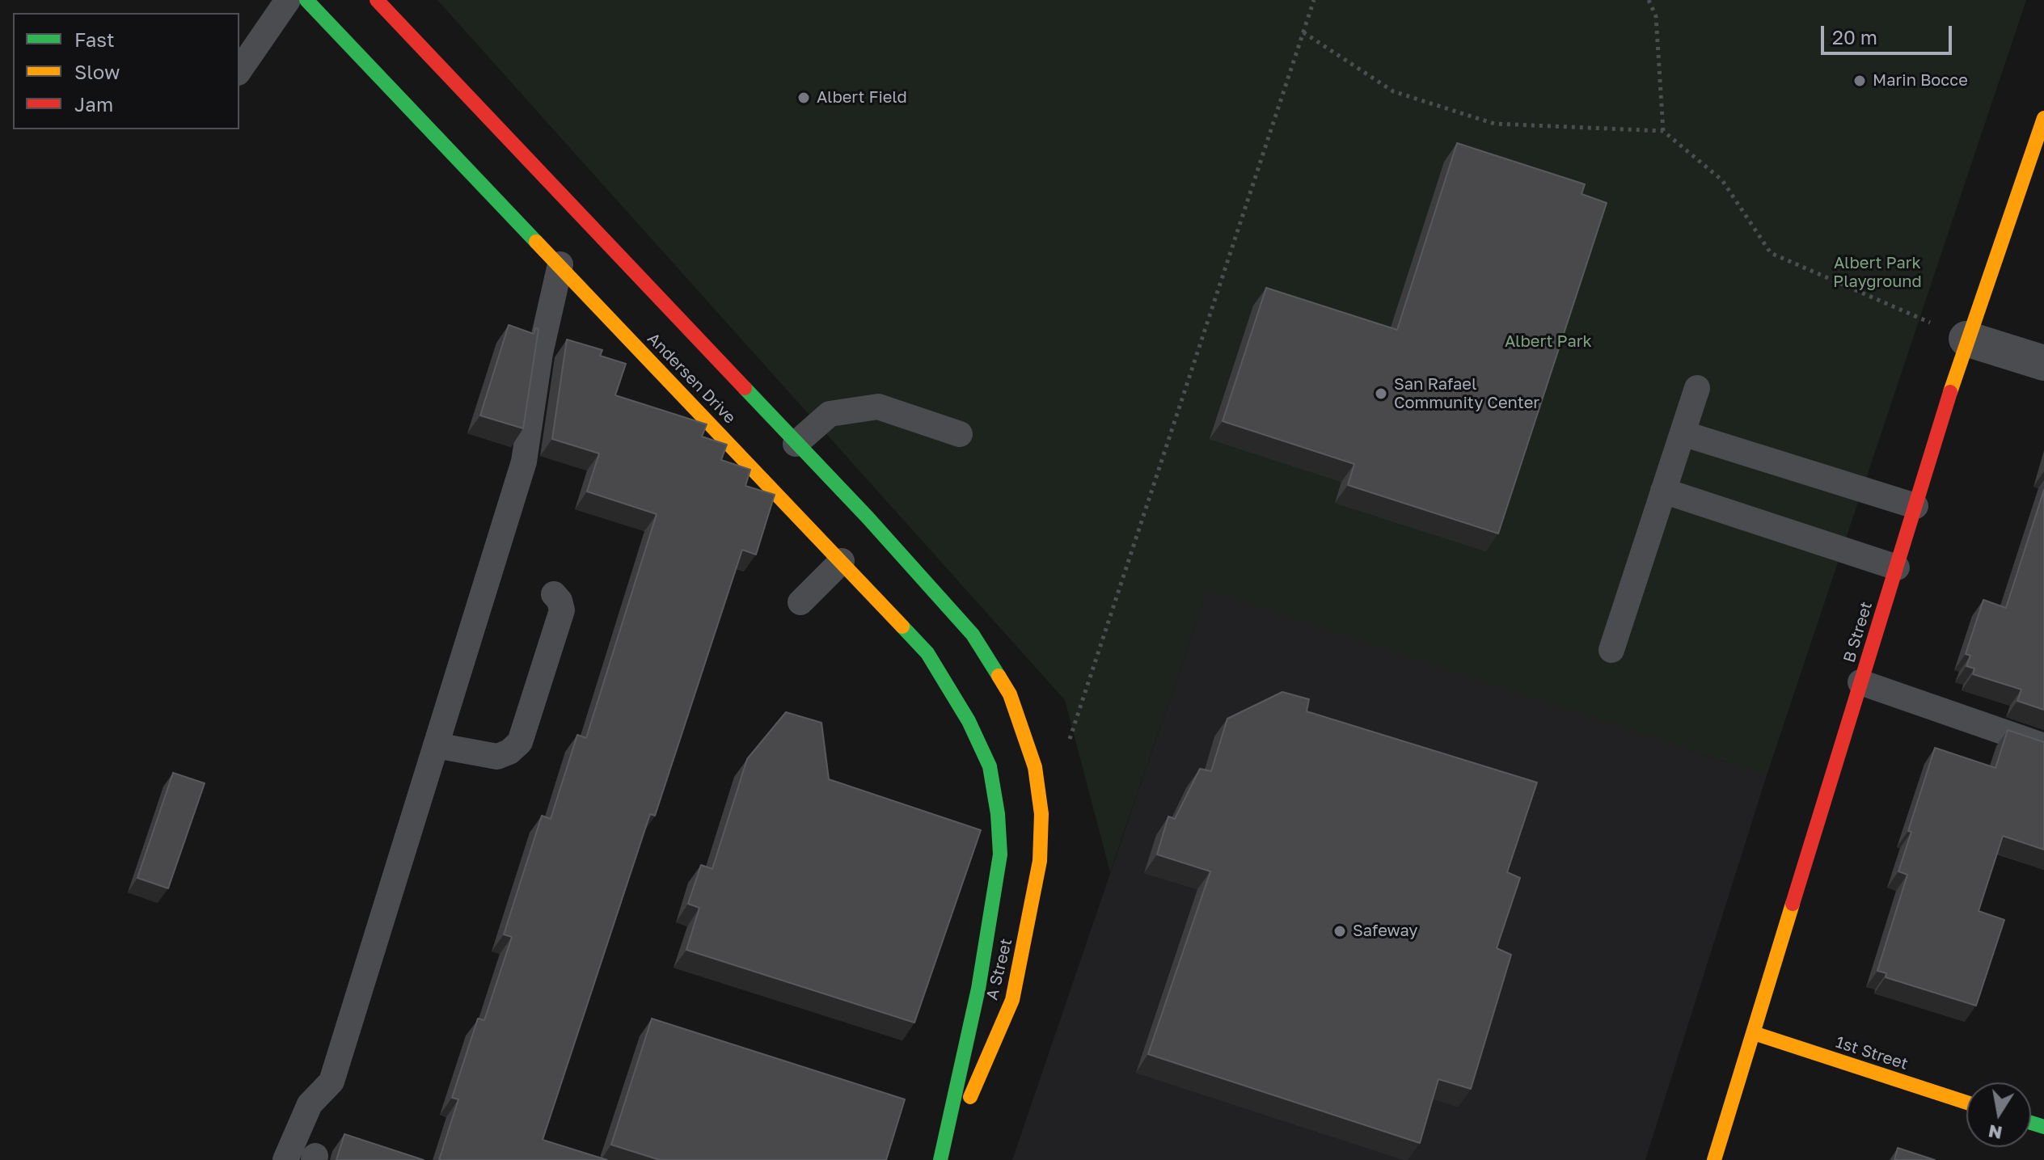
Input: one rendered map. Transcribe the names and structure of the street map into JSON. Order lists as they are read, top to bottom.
{
  "streets": {
    "main road": [
      "Andersen Drive",
      "B Street",
      "A Street",
      "1st Street"
    ]
  },
  "crossings": [
    ["Andersen Drive", "A Street"],
    ["B Street", "1st Street"]
  ],
  "parks": ["Albert Park Playground", "Albert Park"],
  "places": [
    "Marin Bocce",
    "Albert Field",
    "San Rafael Community Center",
    "Safeway"
  ],
  "legend": ["Fast", "Slow", "Jam"],
  "scale_bar": "20 m",
  "north": "bottom"
}
